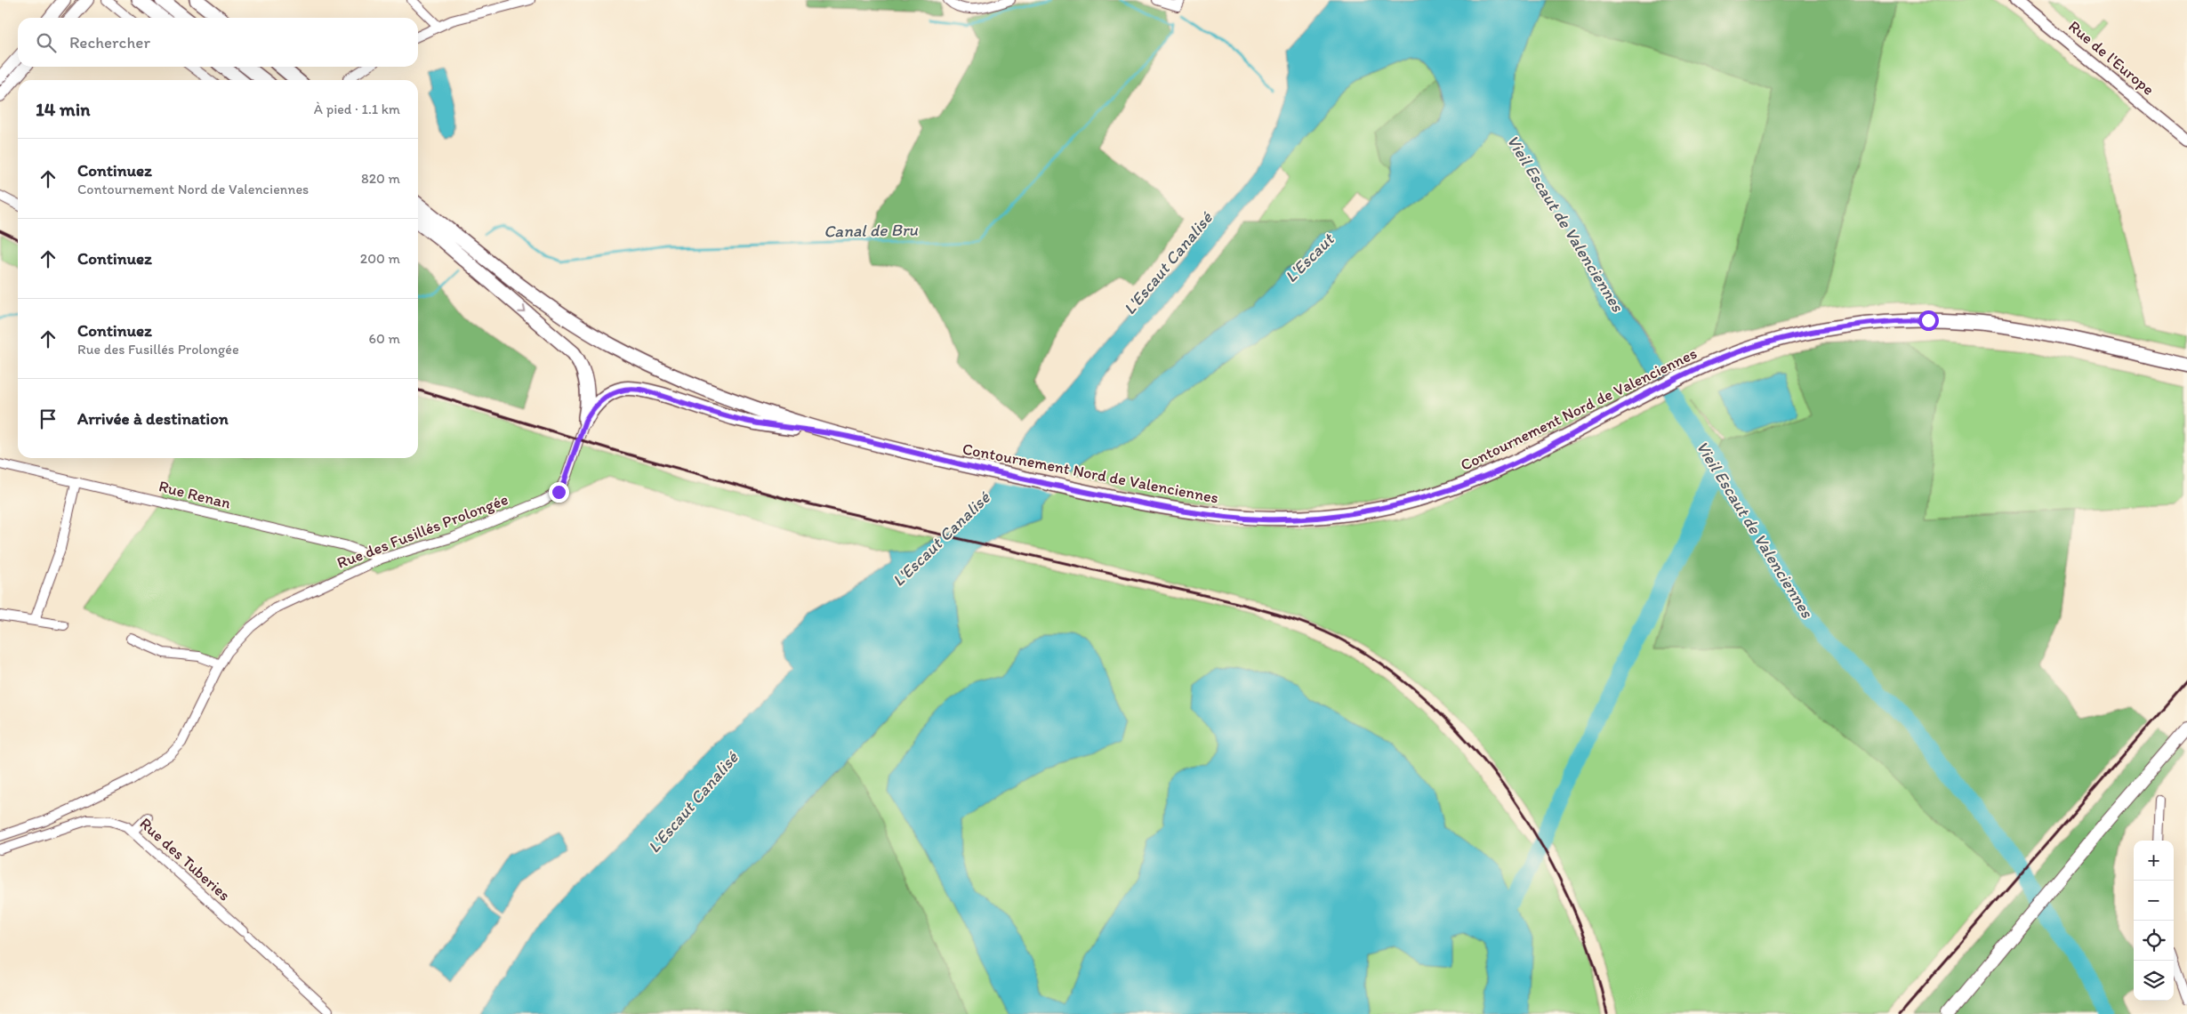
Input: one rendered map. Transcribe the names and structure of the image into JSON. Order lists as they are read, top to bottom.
{
  "streets": {
    "main road": ["Contournement Nord de Valenciennes"],
    "street": [
      "Rue de l'Europe",
      "Rue Renan",
      "Rue des Fusillés Prolongée",
      "Rue des Tuberies"
    ]
  },
  "crossings": [
    ["Rue Renan", "Rue des Fusillés Prolongée"]
  ],
  "water": [
    "Vieil Escaut de Valenciennes",
    "Canal de Bru",
    "L'Escaut",
    "L'Escaut Canalisé"
  ],
  "page": {
    "search": "Rechercher",
    "heading": ["14 min", "À pied · 1.1 km"],
    "list": [
      ["Continuez", "Contournement Nord de Valenciennes", "820 m"],
      ["Continuez", "200 m"],
      ["Continuez", "Rue des Fusillés Prolongée", "60 m"],
      "Arrivée à destination"
    ],
    "map_buttons": ["+", "−"]
  }
}
